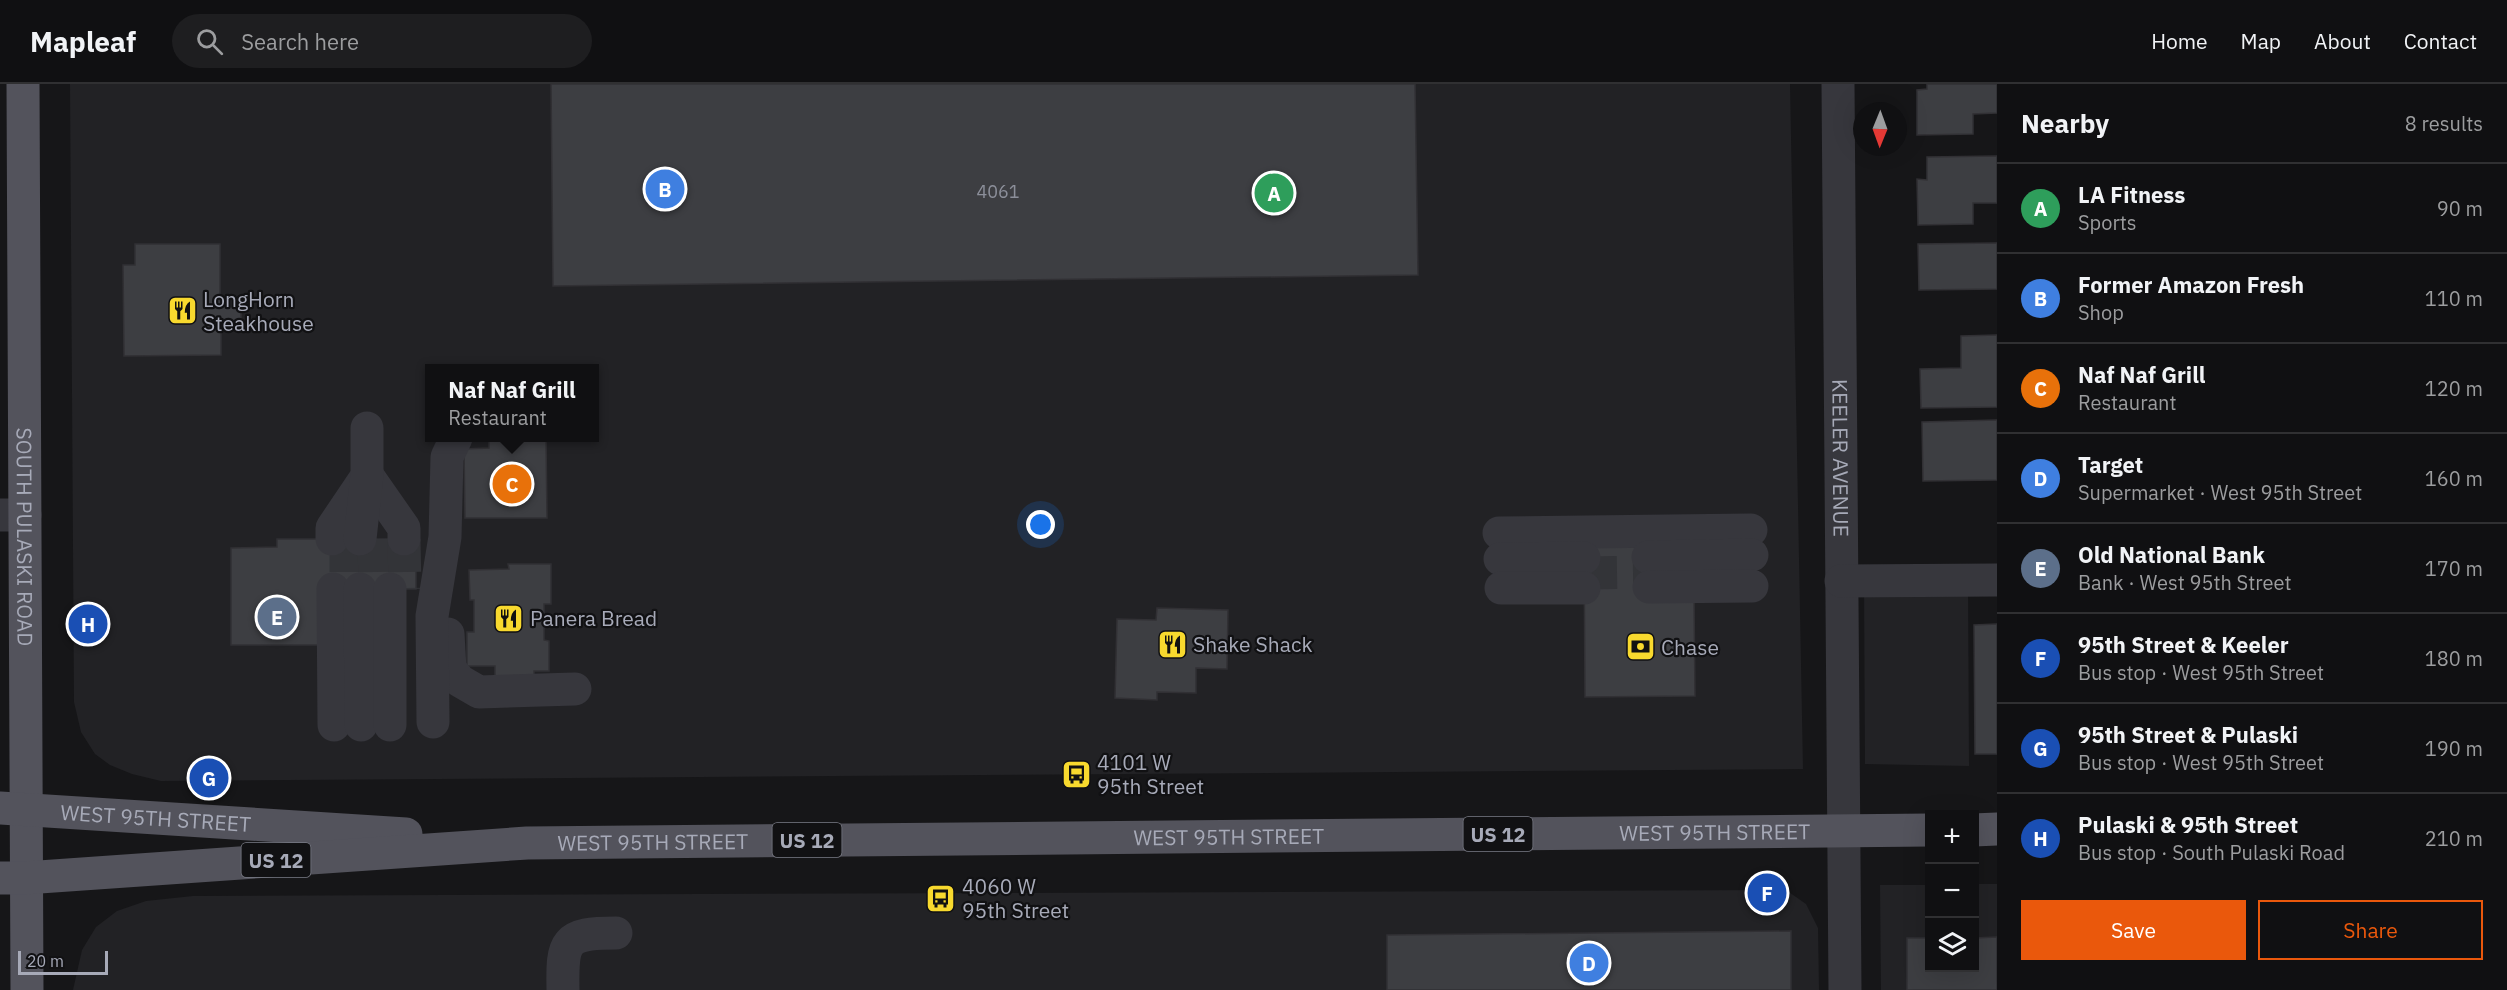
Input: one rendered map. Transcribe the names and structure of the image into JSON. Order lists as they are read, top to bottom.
{
  "streets": {
    "main road": ["SOUTH PULASKI ROAD", "WEST 95TH STREET", "US 12"],
    "street": ["KEELER AVENUE"]
  },
  "crossings": [
    ["KEELER AVENUE", "WEST 95TH STREET"],
    ["SOUTH PULASKI ROAD", "WEST 95TH STREET"]
  ],
  "places": {
    "restaurant": ["LongHorn Steakhouse", "Panera Bread", "Shake Shack"],
    "bank": ["Chase"],
    "bus stop": ["4101 W 95th Street", "4060 W 95th Street"]
  },
  "house_numbers": ["4061"],
  "scale_bar": "20 m",
  "north": "bottom",
  "page": {
    "header": "Mapleaf",
    "search": "Search here",
    "nav": [
      "Home",
      "Map",
      "About",
      "Contact"
    ],
    "heading": ["Nearby", "8 results"],
    "list": [
      {
        "mark": "A",
        "name": "LA Fitness",
        "note": "Sports",
        "value": "90 m"
      },
      {
        "mark": "B",
        "name": "Former Amazon Fresh",
        "note": "Shop",
        "value": "110 m"
      },
      {
        "mark": "C",
        "name": "Naf Naf Grill",
        "note": "Restaurant",
        "value": "120 m"
      },
      {
        "mark": "D",
        "name": "Target",
        "note": "Supermarket · West 95th Street",
        "value": "160 m"
      },
      {
        "mark": "E",
        "name": "Old National Bank",
        "note": "Bank · West 95th Street",
        "value": "170 m"
      },
      {
        "mark": "F",
        "name": "95th Street & Keeler",
        "note": "Bus stop · West 95th Street",
        "value": "180 m"
      },
      {
        "mark": "G",
        "name": "95th Street & Pulaski",
        "note": "Bus stop · West 95th Street",
        "value": "190 m"
      },
      {
        "mark": "H",
        "name": "Pulaski & 95th Street",
        "note": "Bus stop · South Pulaski Road",
        "value": "210 m"
      }
    ],
    "pins": [
      "B",
      "A",
      "C",
      "E",
      "H",
      "G",
      "F",
      "D"
    ],
    "popup": ["Naf Naf Grill", "Restaurant"],
    "map_buttons": ["+", "−"],
    "buttons": ["Save", "Share"],
    "scale": "20 m"
  }
}
